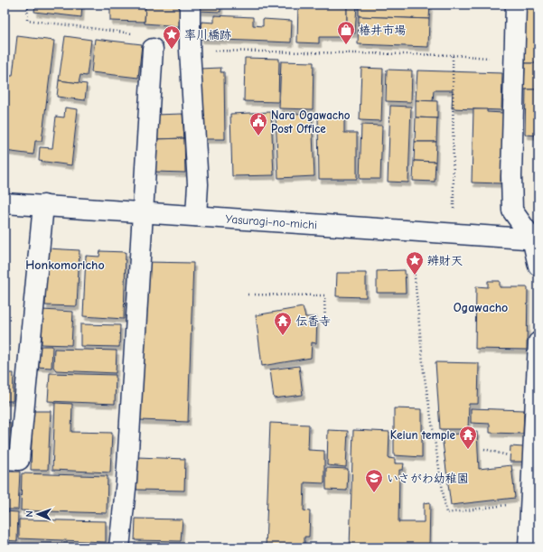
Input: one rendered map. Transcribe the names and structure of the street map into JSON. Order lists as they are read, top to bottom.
{
  "streets": {
    "street": ["Yasuragi-no-michi"]
  },
  "districts": ["Honkomoricho", "Ogawacho"],
  "places": {
    "shop": ["椿井市場"],
    "place": ["率川橋跡", "辨財天"],
    "public building": ["Nara Ogawacho Post Office"],
    "temple": ["伝香寺", "Keiun temple"],
    "school or university": ["いさがわ幼稚園"]
  },
  "north": "left"
}
